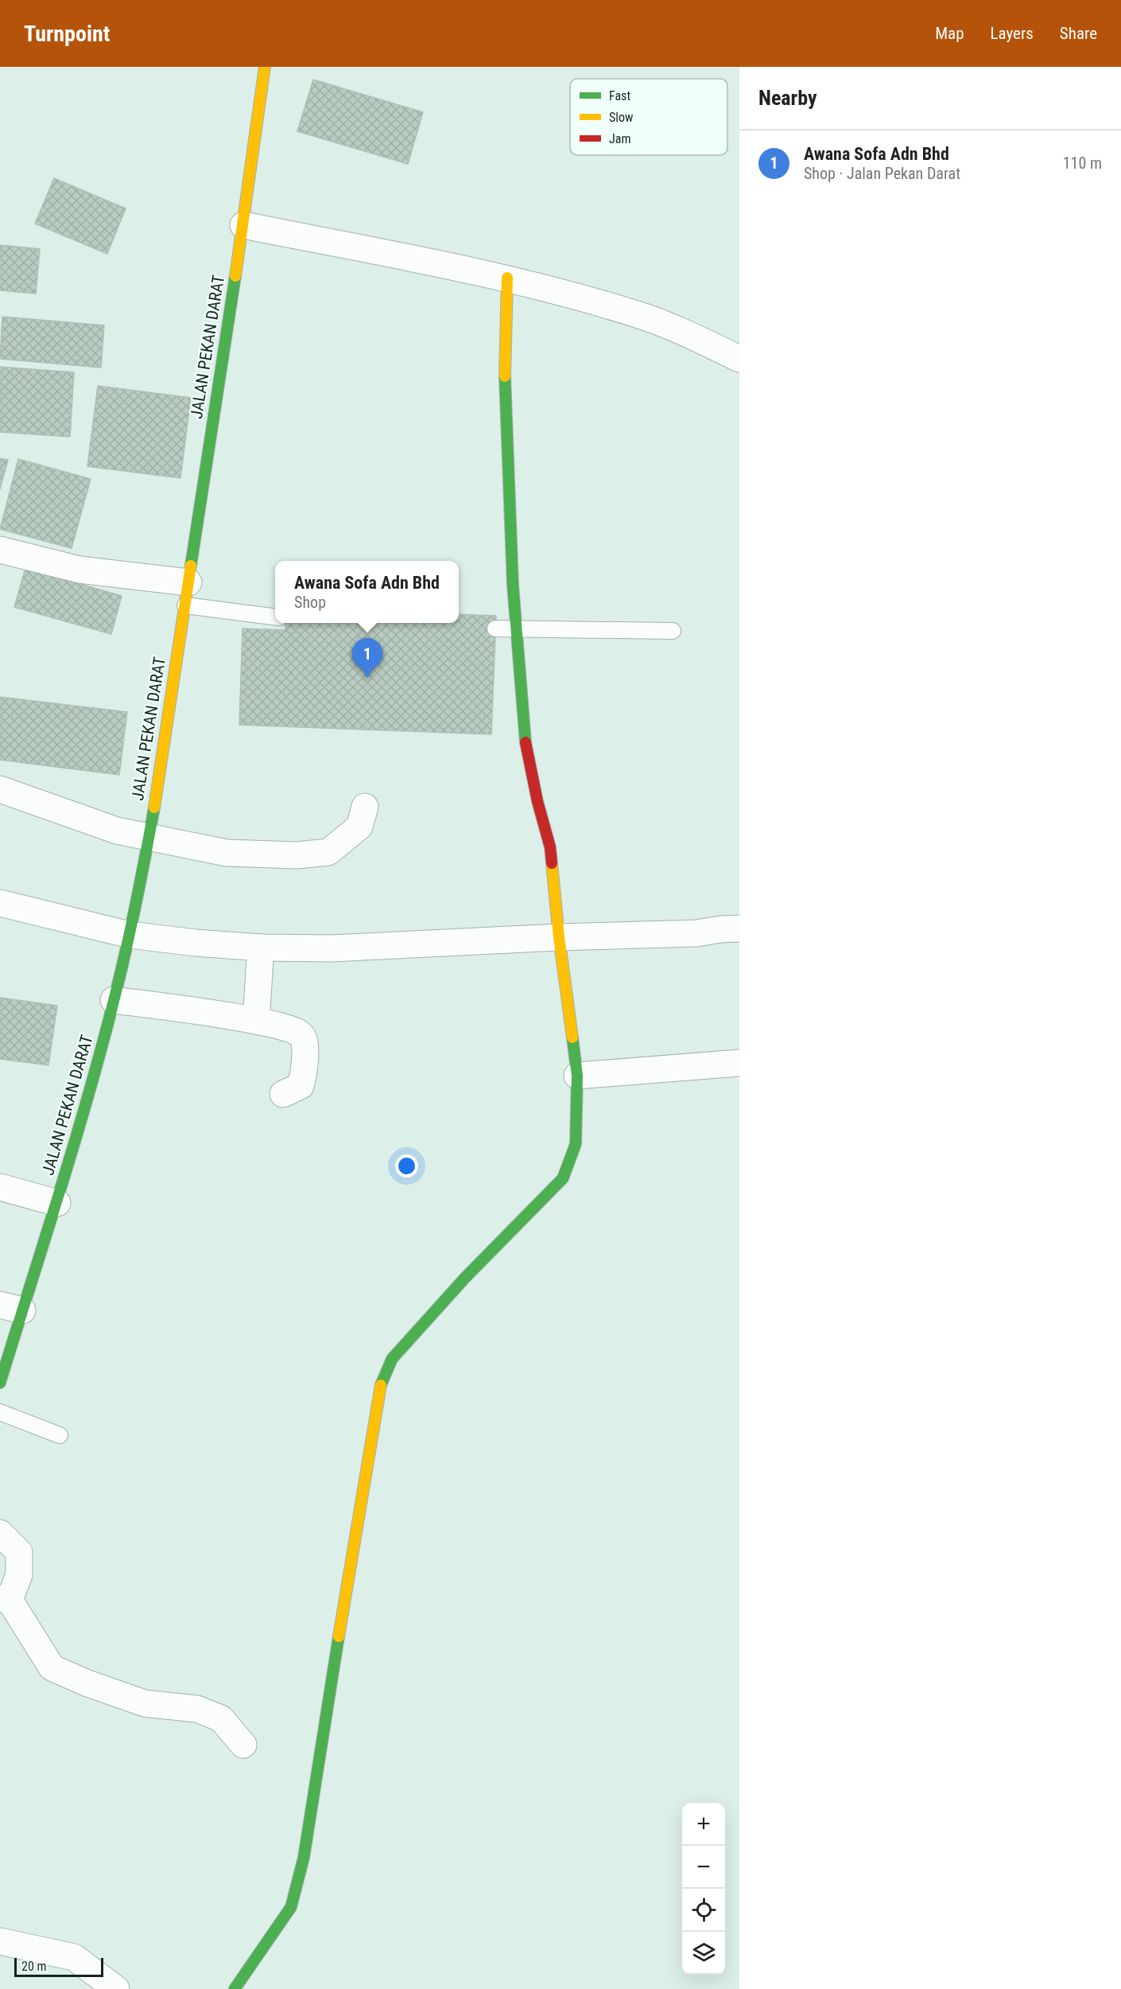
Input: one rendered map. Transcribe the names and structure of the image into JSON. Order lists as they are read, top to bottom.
{
  "streets": {
    "street": ["JALAN PEKAN DARAT"]
  },
  "legend": ["Fast", "Slow", "Jam"],
  "scale_bar": "20 m",
  "page": {
    "header": "Turnpoint",
    "nav": ["Map", "Layers", "Share"],
    "heading": "Nearby",
    "list": [
      {
        "mark": "1",
        "name": "Awana Sofa Adn Bhd",
        "note": "Shop · Jalan Pekan Darat",
        "value": "110 m"
      }
    ],
    "popup": ["Awana Sofa Adn Bhd", "Shop"],
    "pins": "1",
    "map_buttons": ["+", "−"],
    "scale": "20 m"
  }
}
